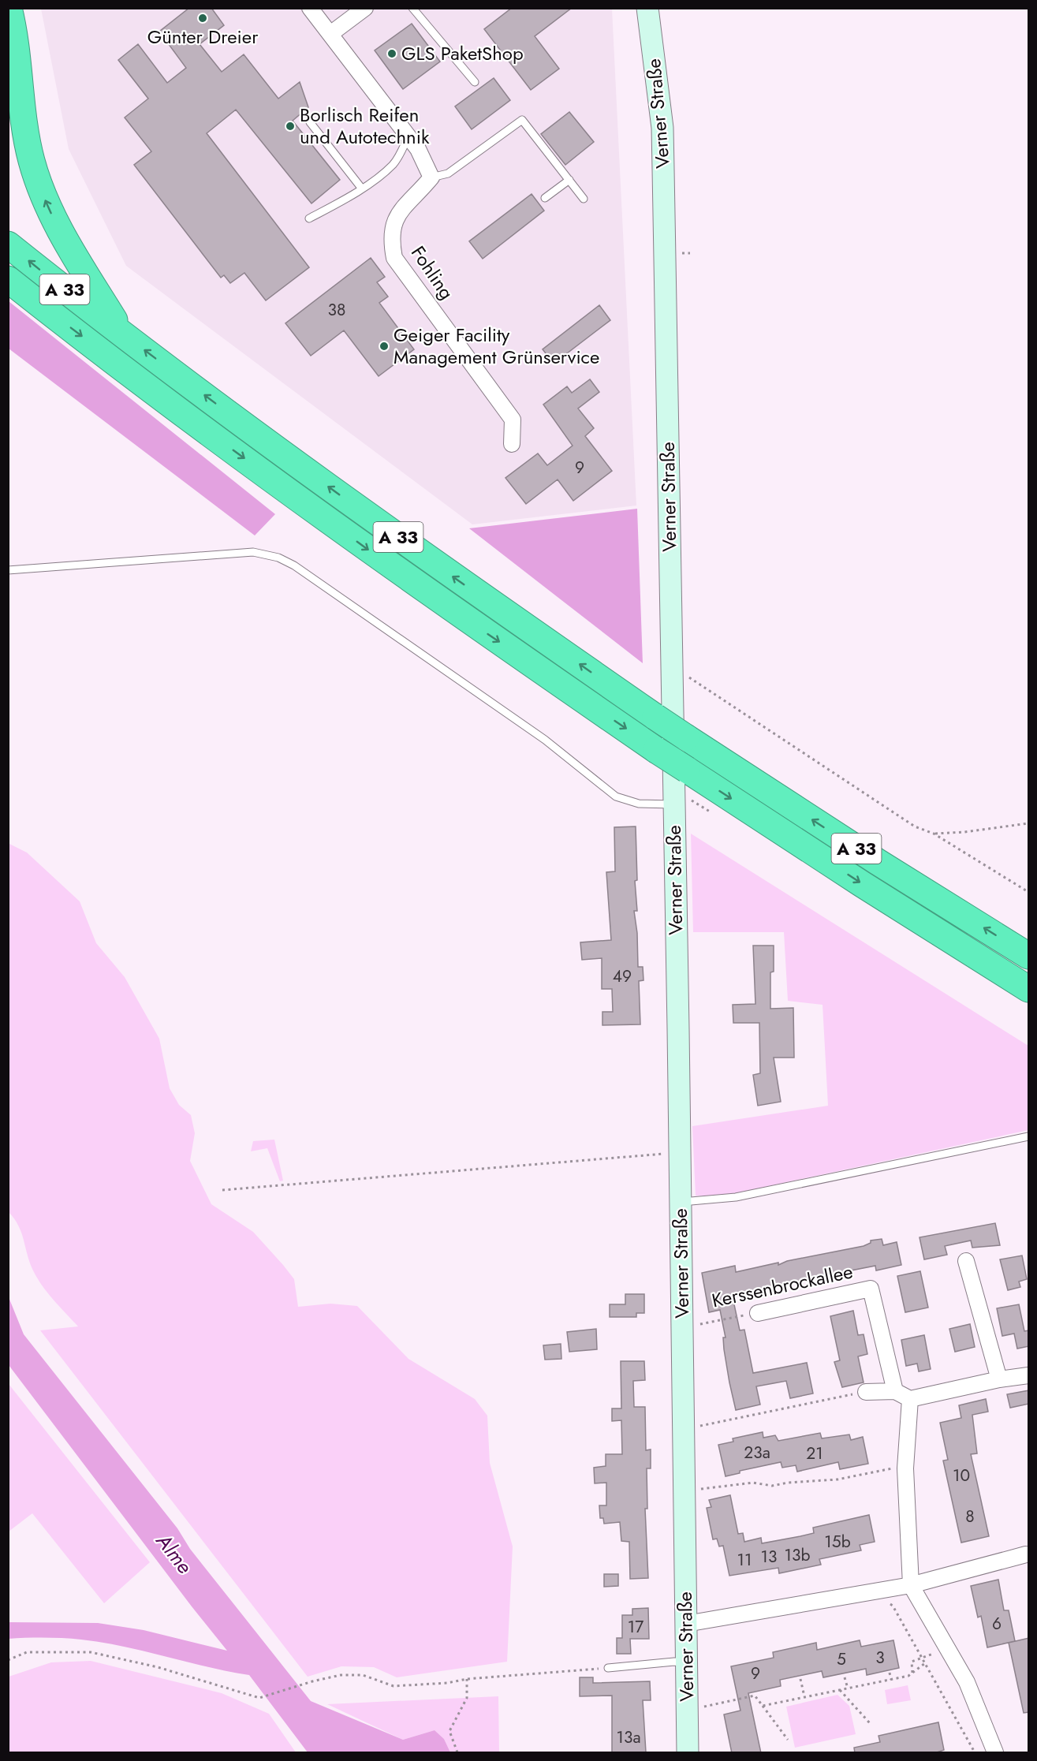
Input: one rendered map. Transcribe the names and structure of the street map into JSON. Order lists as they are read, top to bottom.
{
  "streets": {
    "highway": ["A 33"],
    "main road": ["Verner Straße"],
    "street": ["Fohling", "Kerssenbrockallee"]
  },
  "crossings": [
    ["Verner Straße", "Kerssenbrockallee"]
  ],
  "water": ["Alme"],
  "places": [
    "Günter Dreier",
    "GLS PaketShop",
    "Borlisch Reifen und Autotechnik",
    "Geiger Facility Management Grünservice"
  ],
  "house_numbers": [
    "38",
    "9",
    "49",
    "23a",
    "21",
    "10",
    "8",
    "15b",
    "13b",
    "13",
    "11",
    "6",
    "17",
    "3",
    "5",
    "9",
    "13a"
  ]
}
